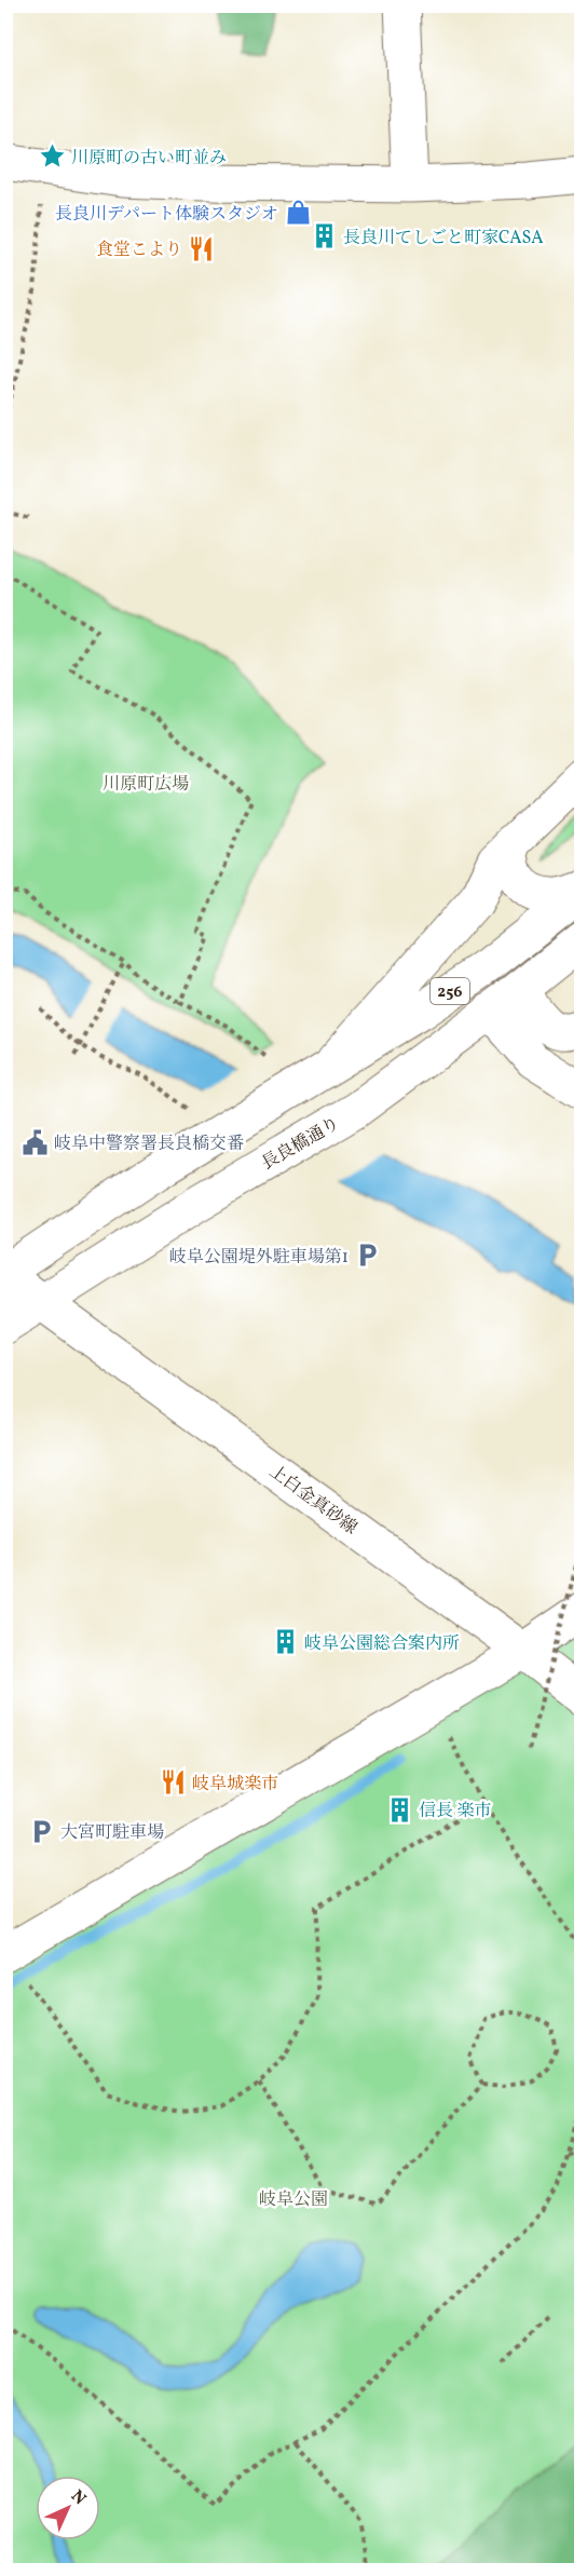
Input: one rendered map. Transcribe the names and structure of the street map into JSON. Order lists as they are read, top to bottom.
{
  "streets": {
    "main road": ["256", "長良橋通り", "上白金真砂線"]
  },
  "crossings": [
    ["256", "上白金真砂線"],
    ["長良橋通り", "上白金真砂線"]
  ],
  "parks": ["川原町広場", "岐阜公園"],
  "places": {
    "place": ["川原町の古い町並み"],
    "shop": ["長良川デパート体験スタジオ"],
    "building": ["長良川てしごと町家CASA", "岐阜公園総合案内所", "信長 楽市"],
    "restaurant": ["食堂こより", "岐阜城楽市"],
    "public building": ["岐阜中警察署長良橋交番"],
    "parking": ["岐阜公園堤外駐車場第1", "大宮町駐車場"]
  },
  "north": "top right"
}
